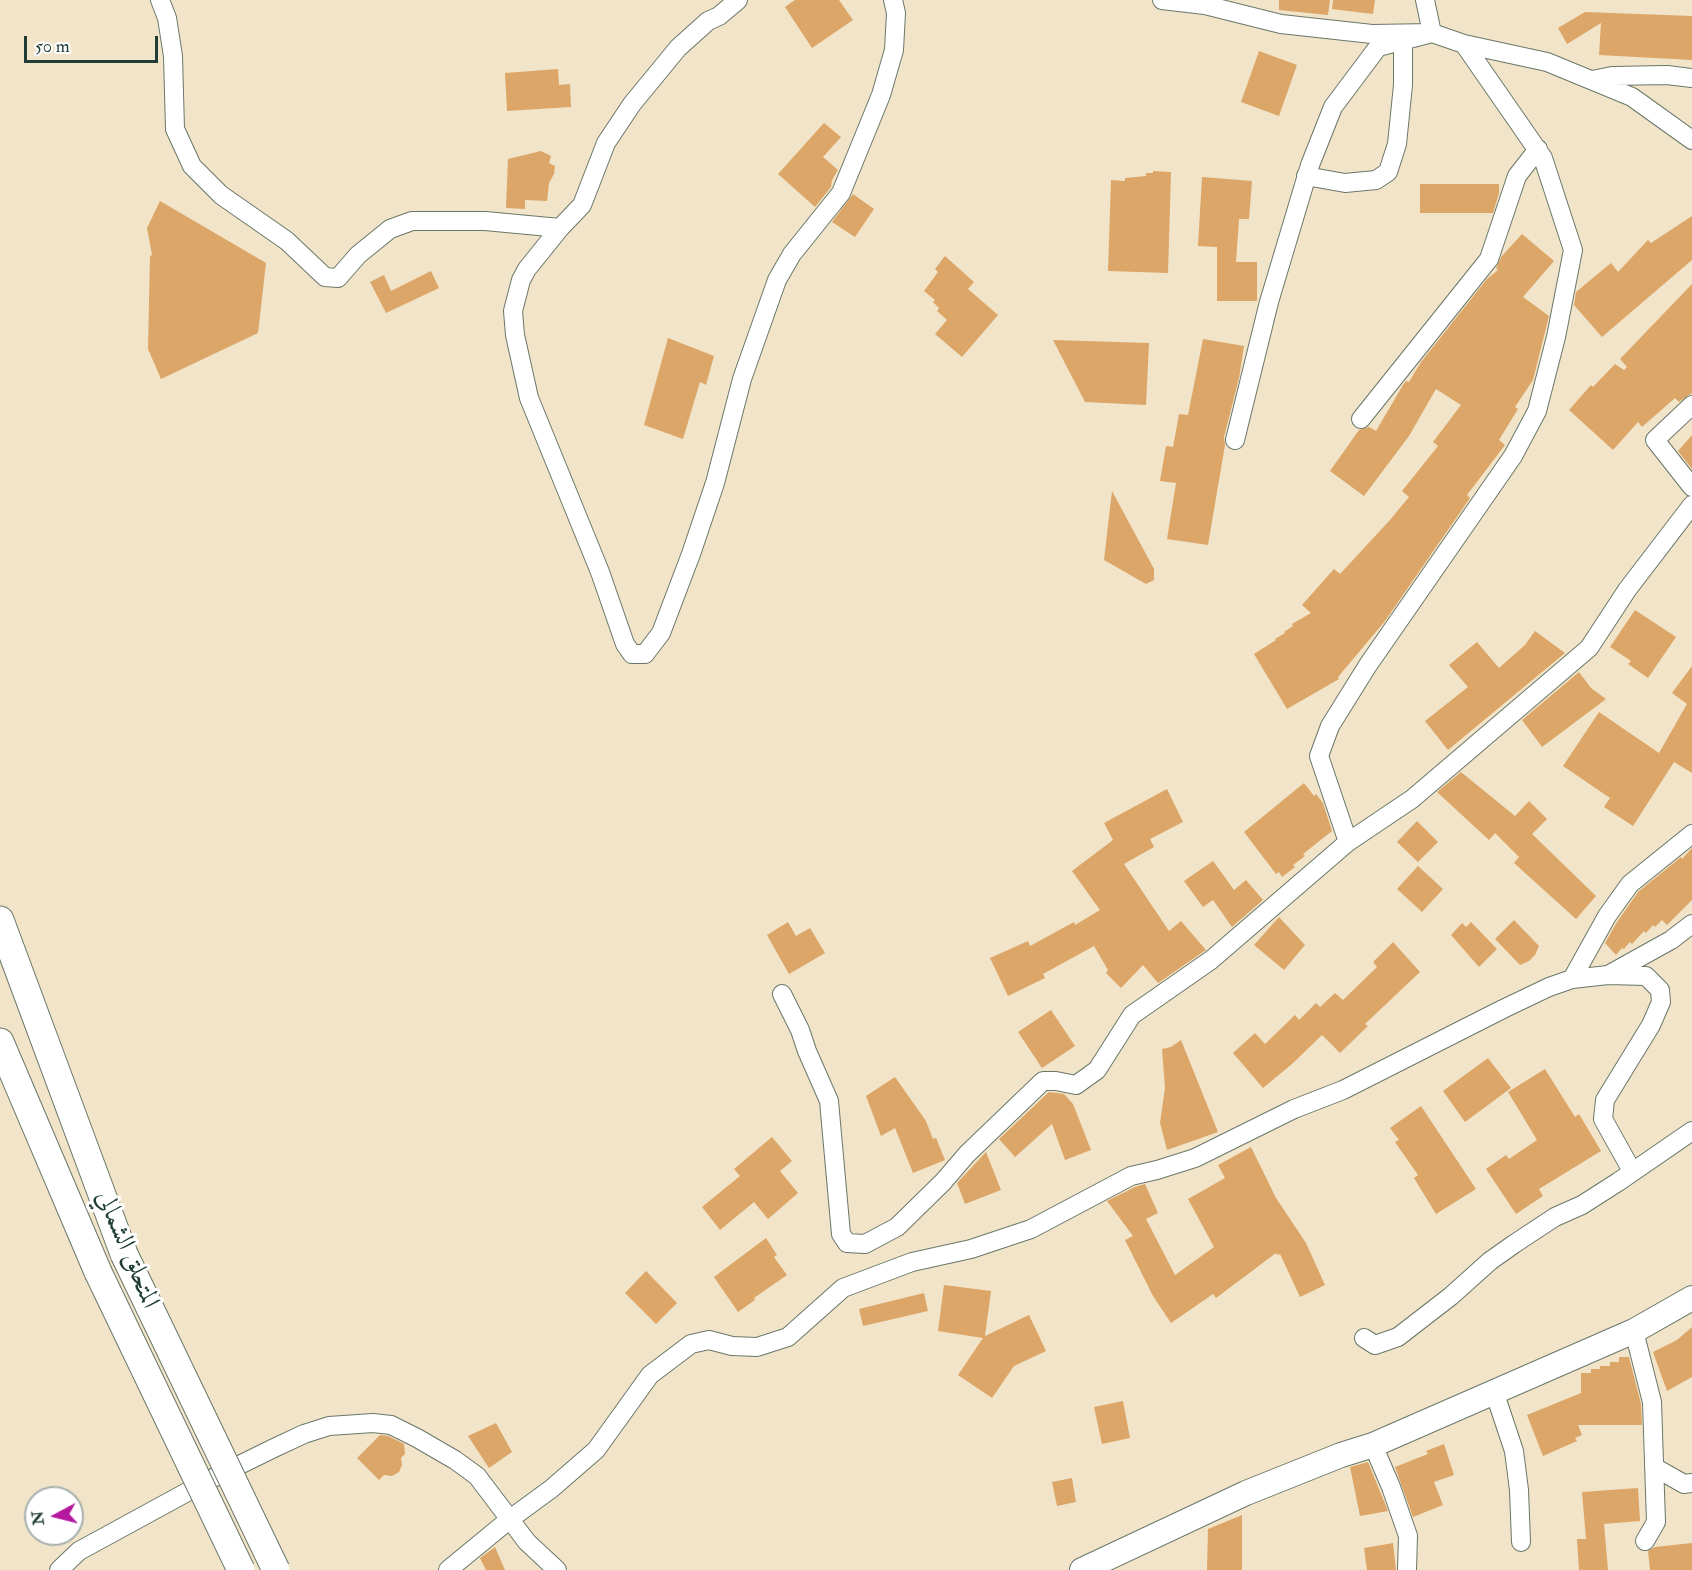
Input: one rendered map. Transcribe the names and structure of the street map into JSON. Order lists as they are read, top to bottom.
{
  "streets": {
    "highway": ["المتحلق الشمالي"]
  },
  "scale_bar": "50 m",
  "north": "left"
}
